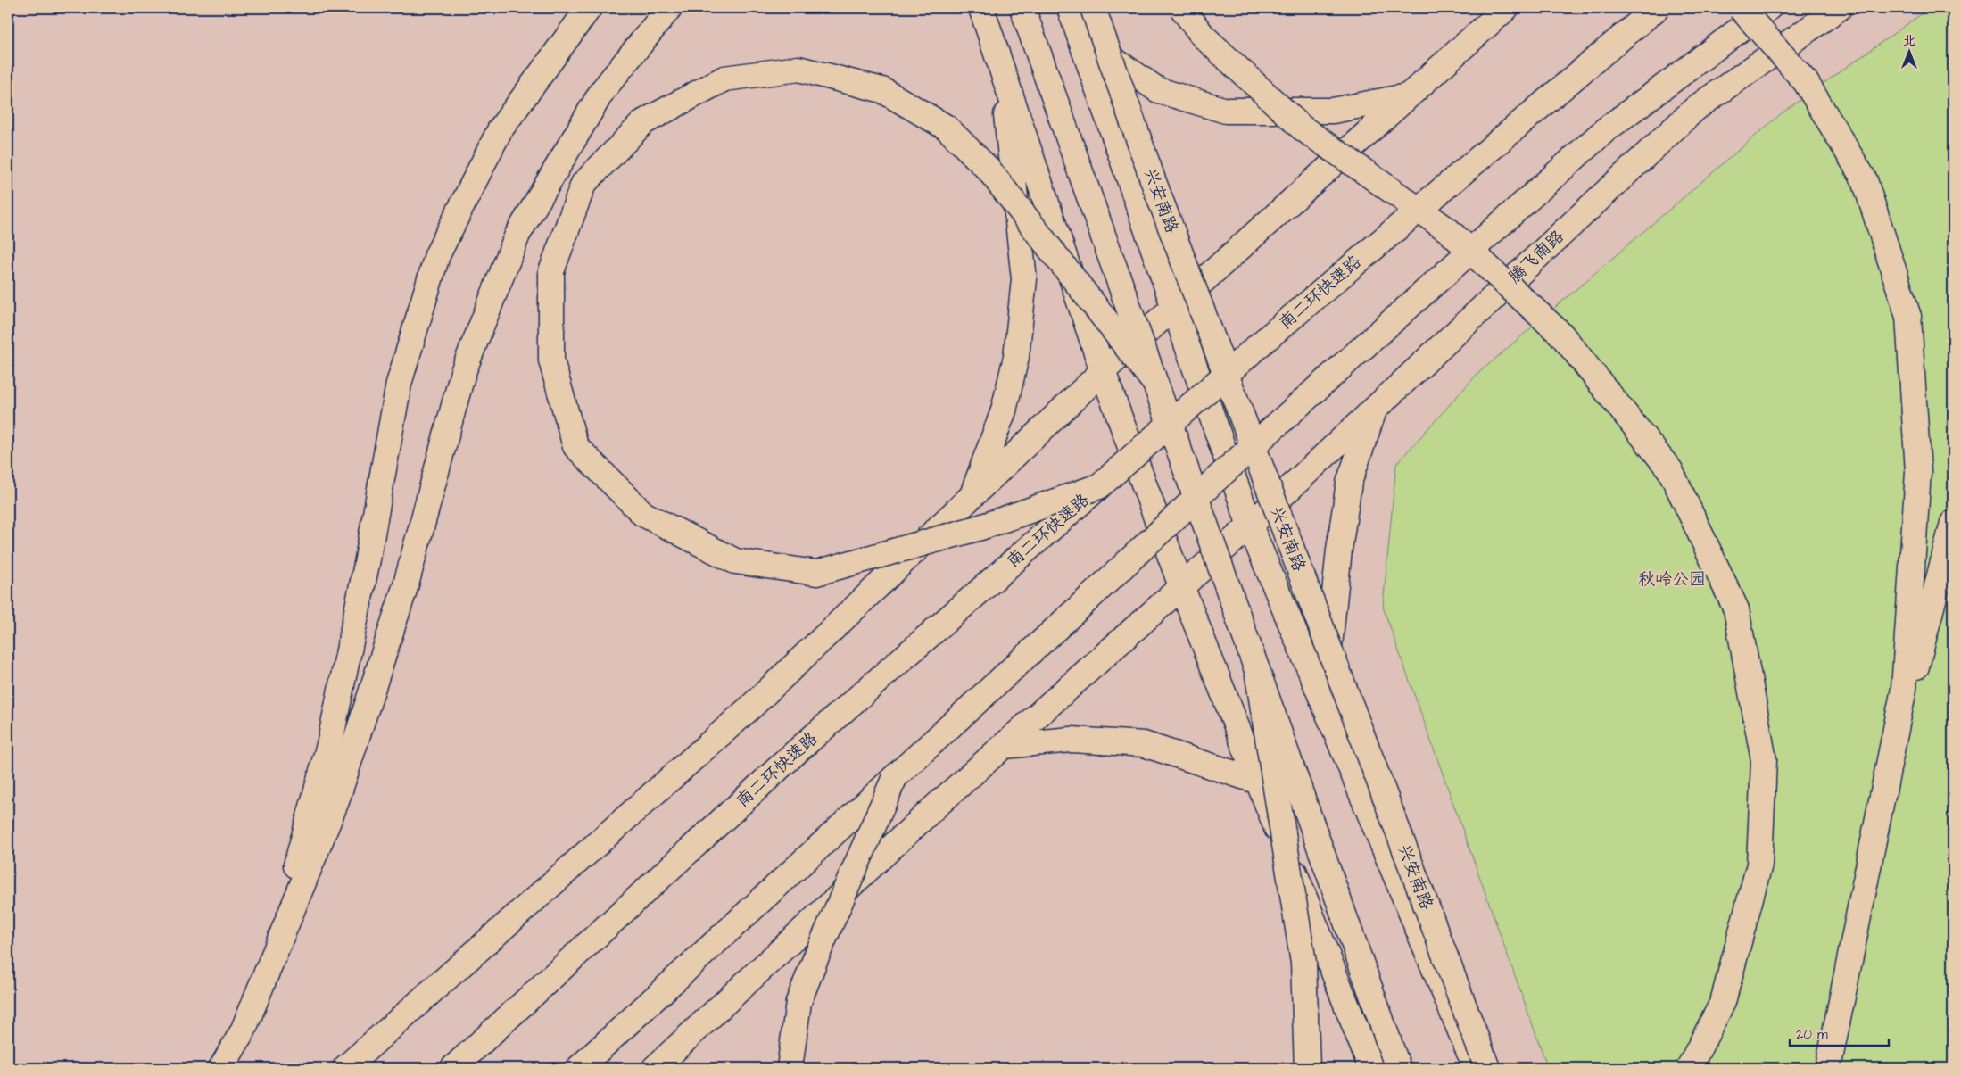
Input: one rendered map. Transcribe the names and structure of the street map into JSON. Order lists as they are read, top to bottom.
{
  "streets": {
    "main road": ["兴安南路", "腾飞南路", "南二环快速路"]
  },
  "crossings": [
    ["兴安南路", "腾飞南路"]
  ],
  "parks": ["秋岭公园"],
  "scale_bar": "20 m",
  "north": "top"
}
